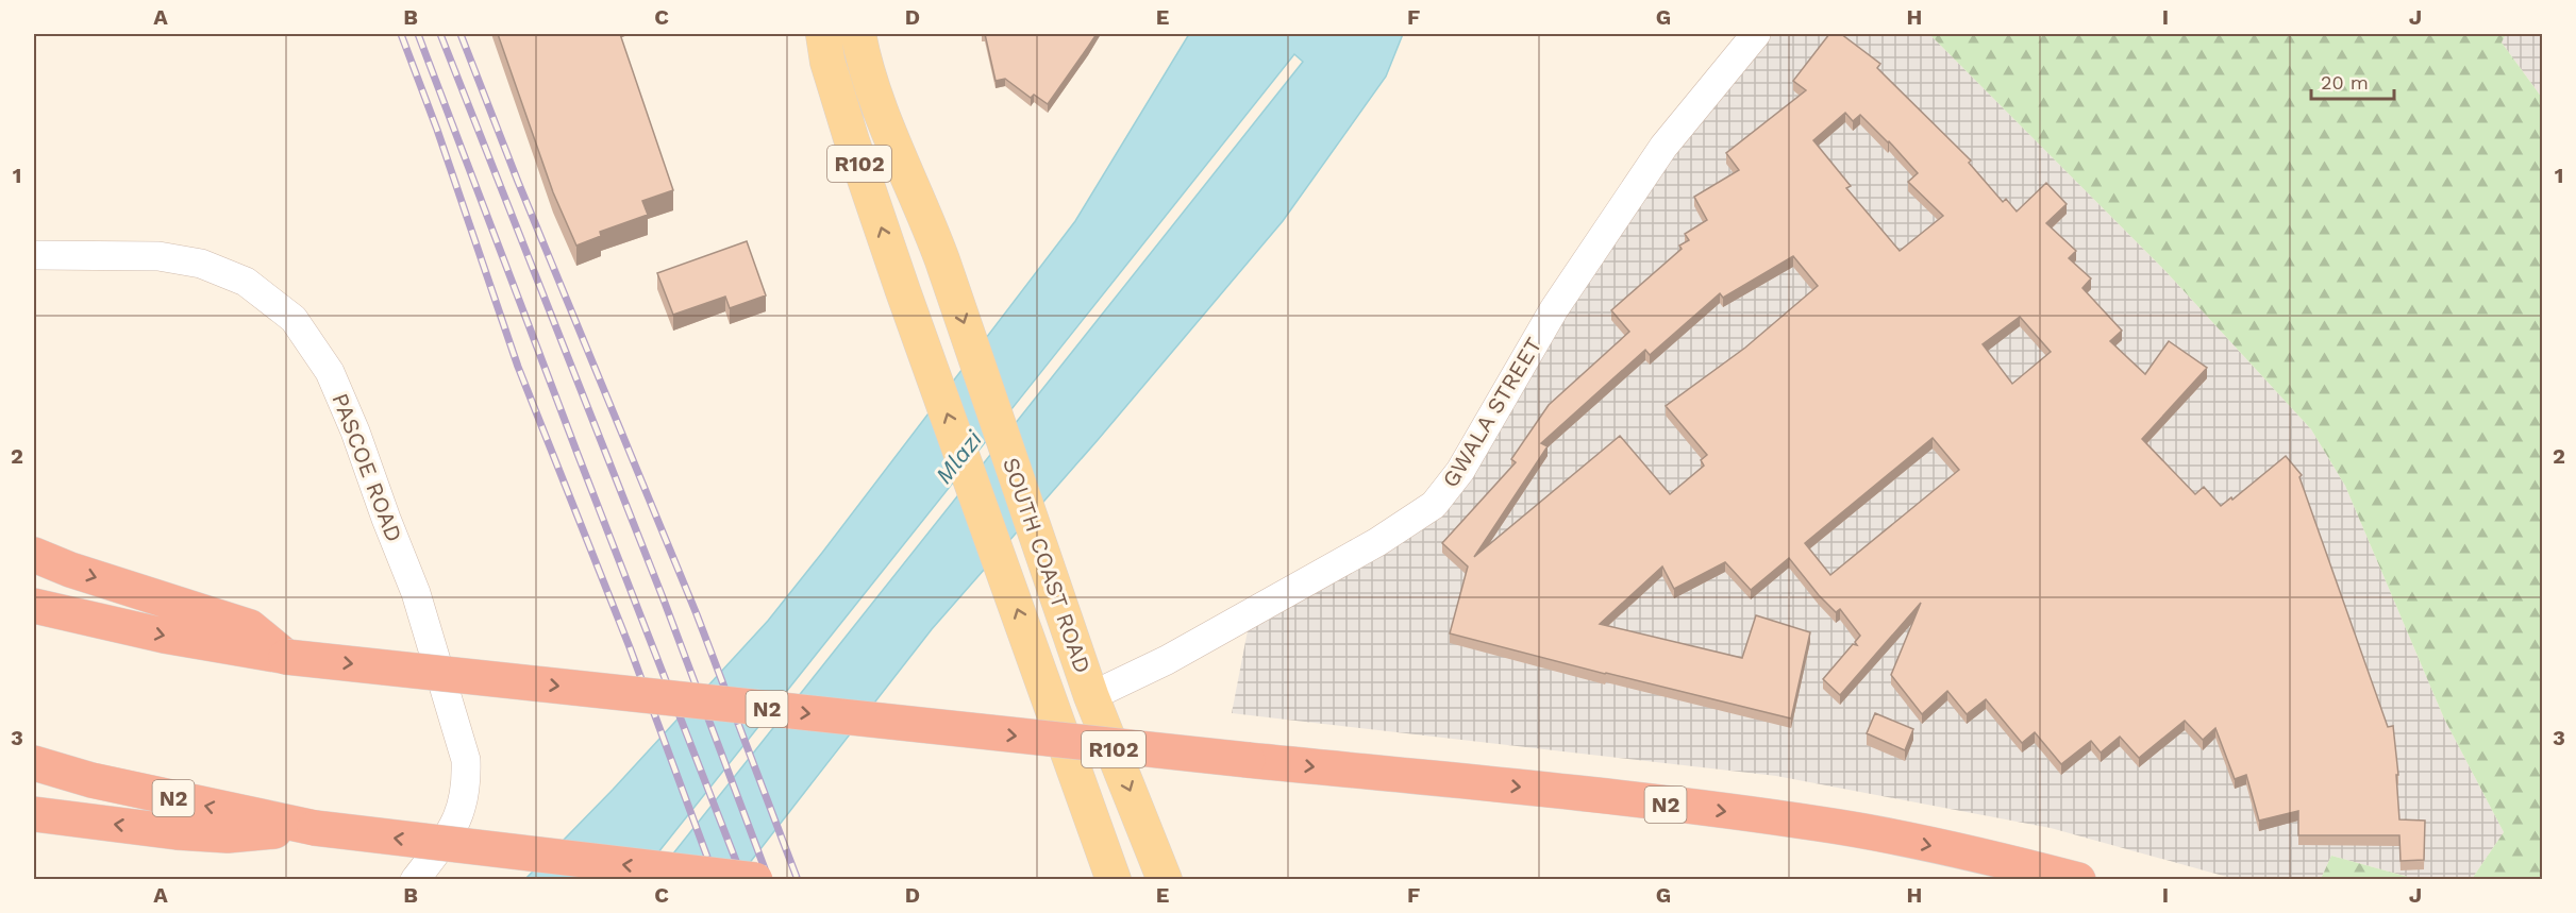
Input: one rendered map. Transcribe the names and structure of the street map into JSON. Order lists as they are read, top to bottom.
{
  "streets": {
    "highway": ["N2"],
    "main road": ["R102", "SOUTH COAST ROAD"],
    "street": ["GWALA STREET", "PASCOE ROAD"]
  },
  "crossings": [
    ["GWALA STREET", "SOUTH COAST ROAD"]
  ],
  "water": ["Mlazi"],
  "scale_bar": "20 m",
  "grid": {
    "columns": [
      "A",
      "B",
      "C",
      "D",
      "E",
      "F",
      "G",
      "H",
      "I",
      "J"
    ],
    "rows": ["1", "2", "3"]
  }
}
